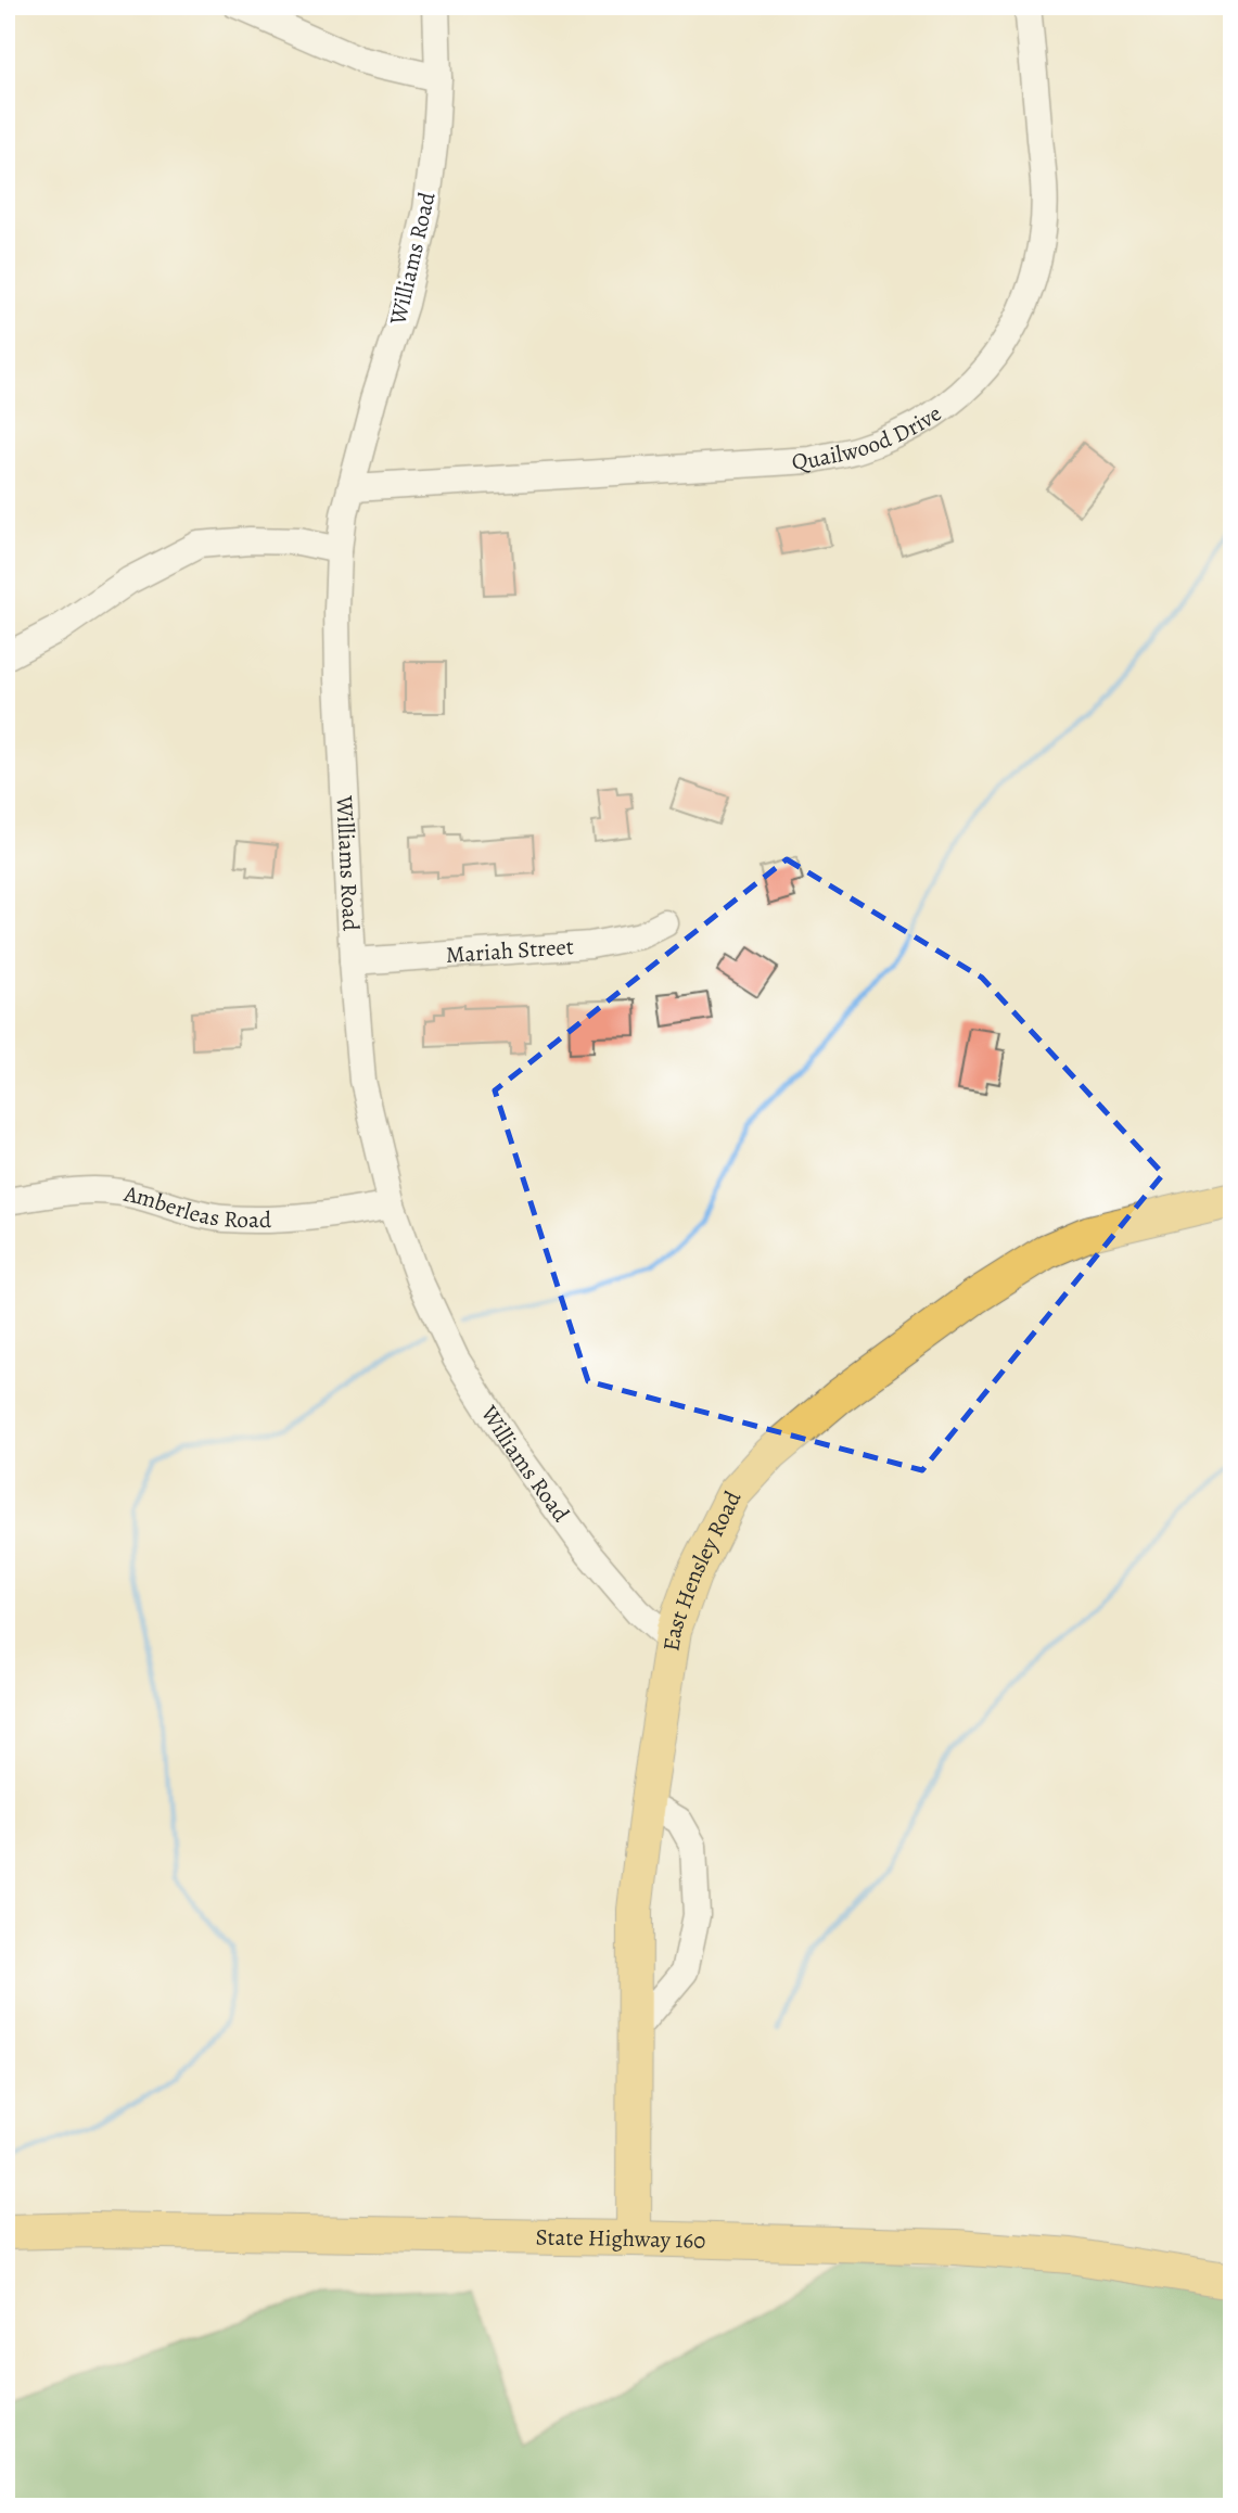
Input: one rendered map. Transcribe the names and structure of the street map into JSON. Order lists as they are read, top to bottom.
{
  "streets": {
    "main road": ["East Hensley Road", "State Highway 160"],
    "street": [
      "Williams Road",
      "Quailwood Drive",
      "Mariah Street",
      "Amberleas Road"
    ]
  },
  "crossings": [
    ["Williams Road", "Quailwood Drive"],
    ["Williams Road", "Mariah Street"],
    ["Williams Road", "Amberleas Road"],
    ["Williams Road", "East Hensley Road"],
    ["East Hensley Road", "State Highway 160"]
  ]
}
